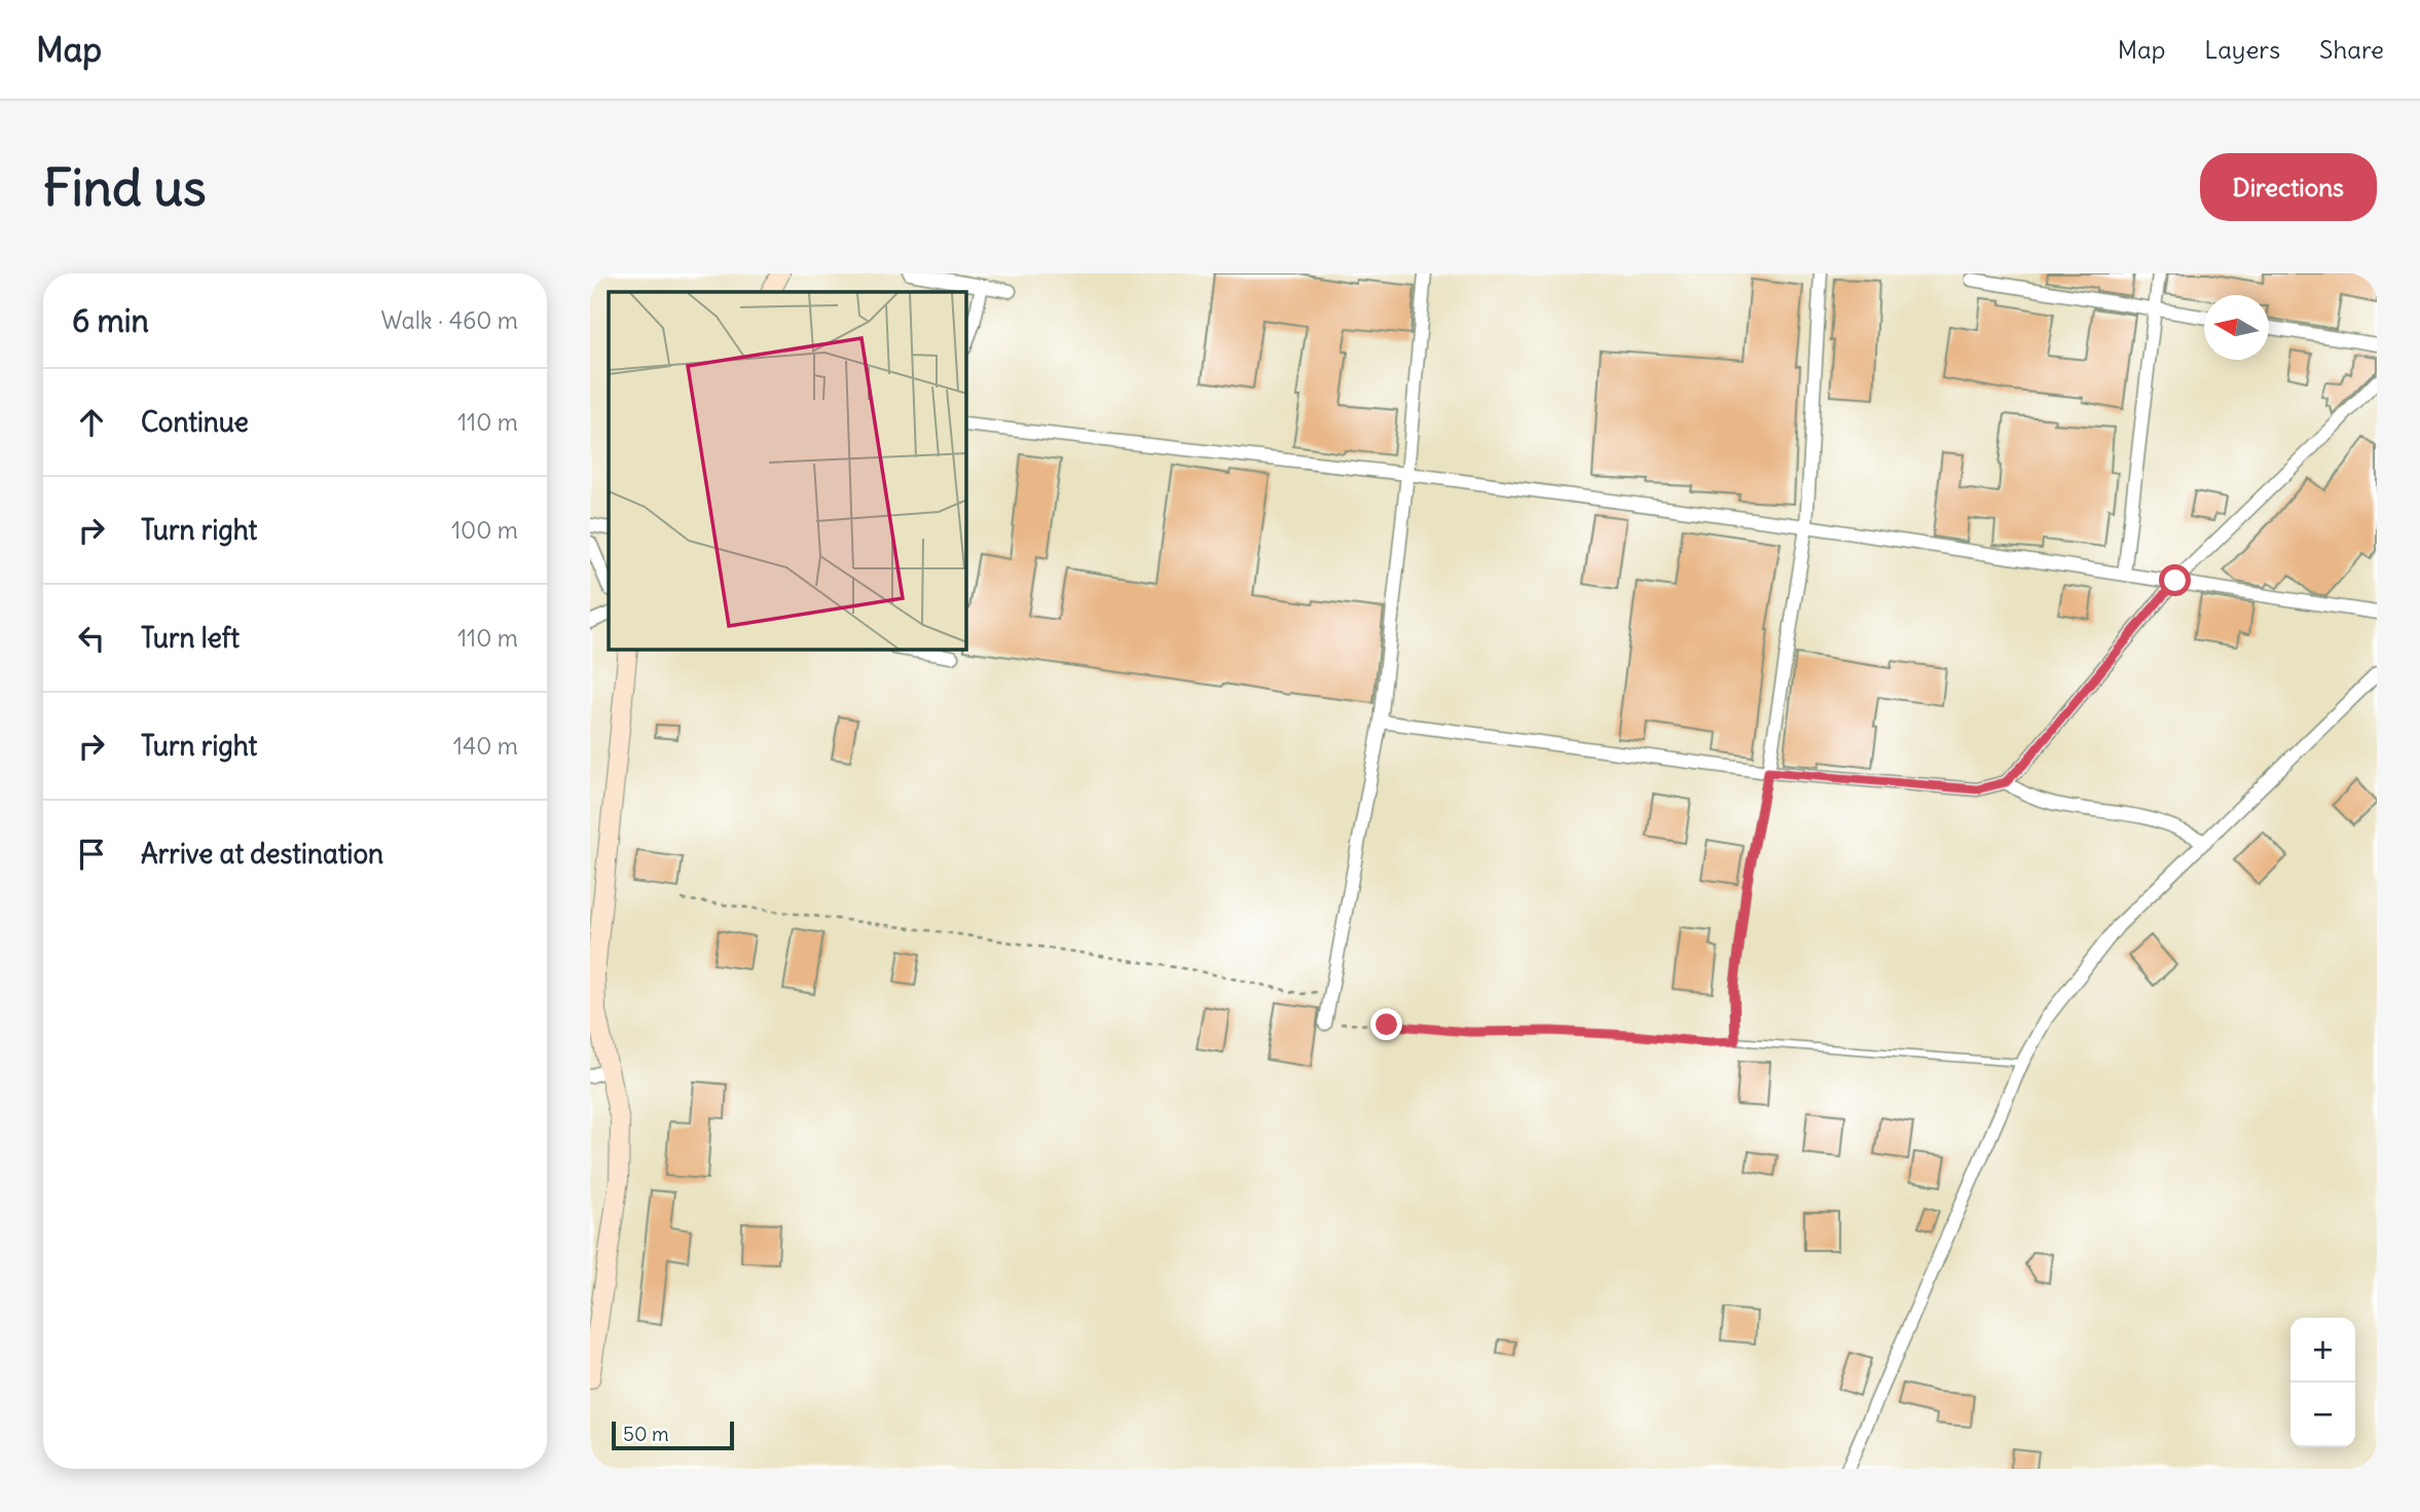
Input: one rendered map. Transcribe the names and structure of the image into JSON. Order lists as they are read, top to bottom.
{
  "scale_bar": "50 m",
  "north": "left",
  "page": {
    "header": "Map",
    "nav": ["Map", "Layers", "Share"],
    "buttons": "Directions",
    "title": "Find us",
    "heading": ["6 min", "Walk · 460 m"],
    "list": [
      ["Continue", "110 m"],
      ["Turn right", "100 m"],
      ["Turn left", "110 m"],
      ["Turn right", "140 m"],
      "Arrive at destination"
    ],
    "map_buttons": ["+", "−"],
    "scale": "50 m"
  }
}
